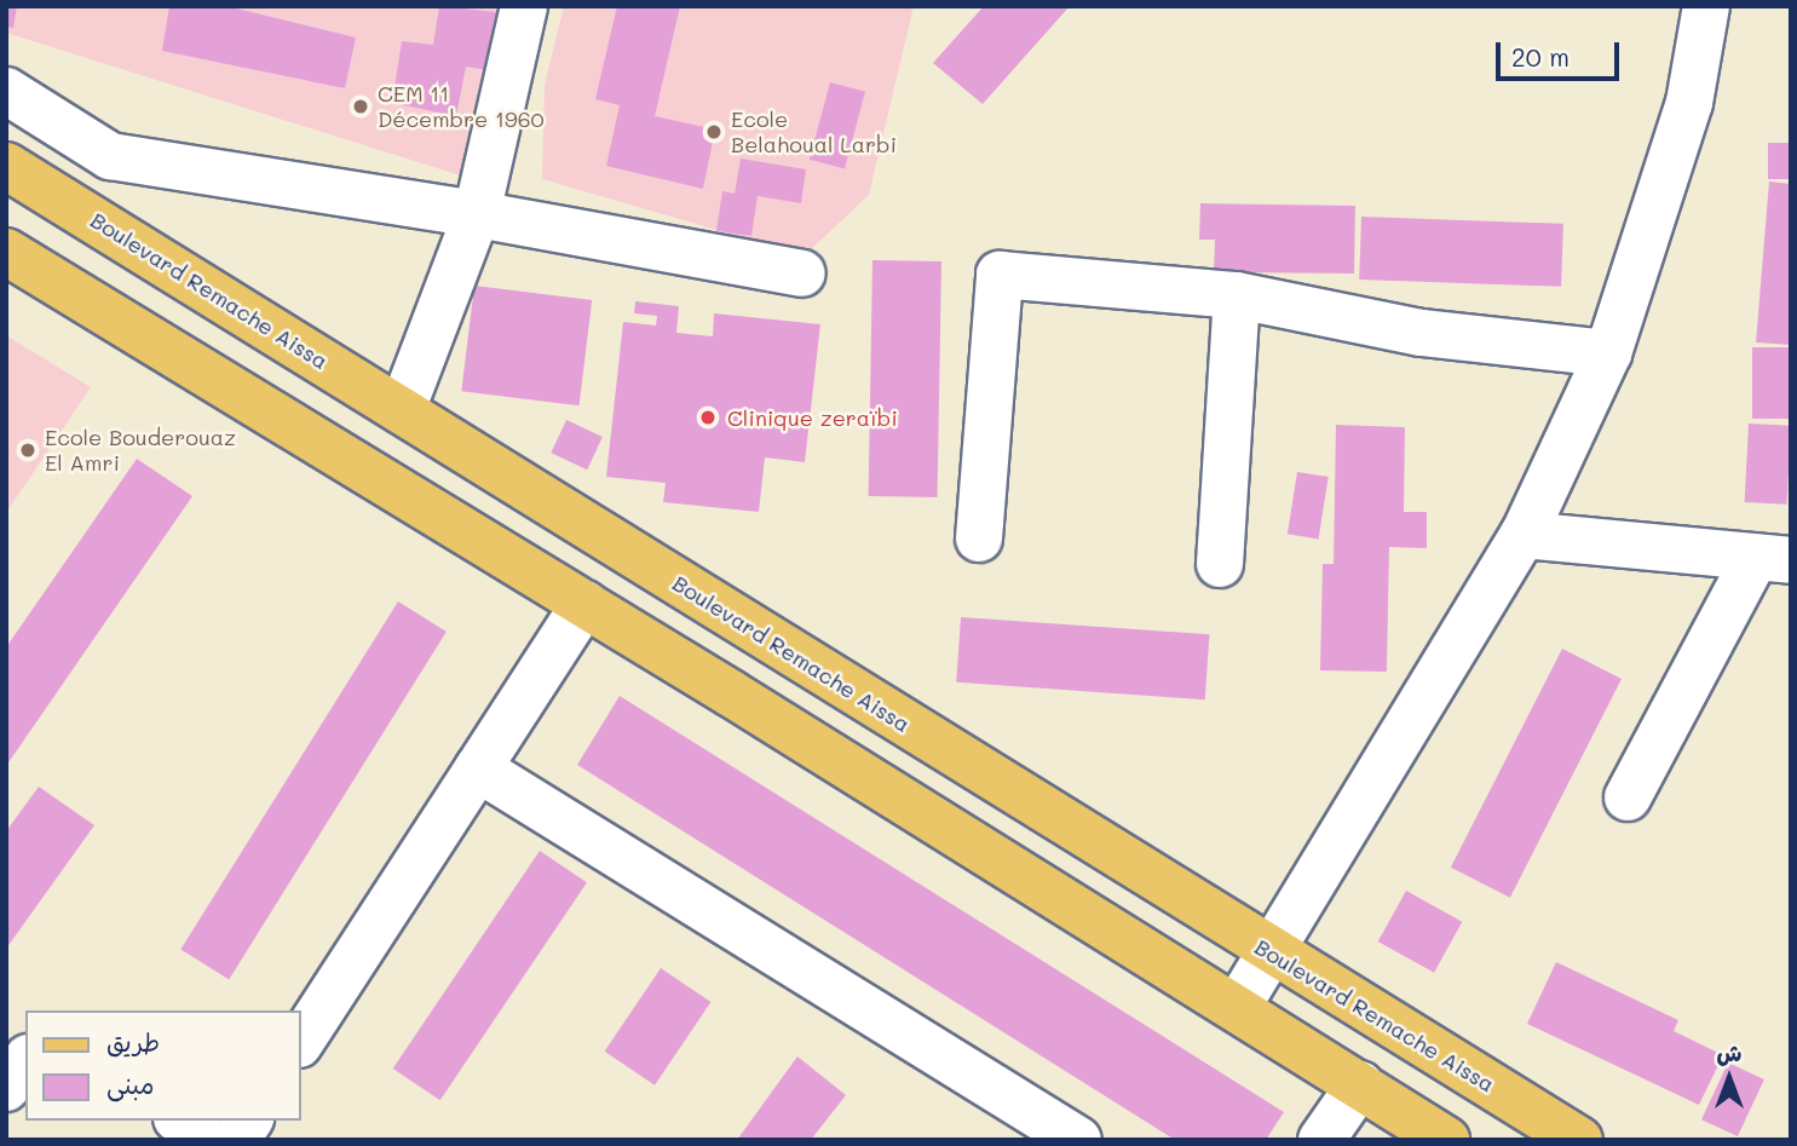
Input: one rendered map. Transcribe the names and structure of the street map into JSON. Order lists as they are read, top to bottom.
{
  "streets": {
    "main road": ["Boulevard Remache Aissa"]
  },
  "places": [
    "CEM 11 Décembre 1960",
    "Ecole Belahoual Larbi",
    "Clinique zeraïbi",
    "Ecole Bouderouaz El Amri"
  ],
  "legend": ["طريق", "مبنى"],
  "scale_bar": "20 m",
  "north": "top"
}
